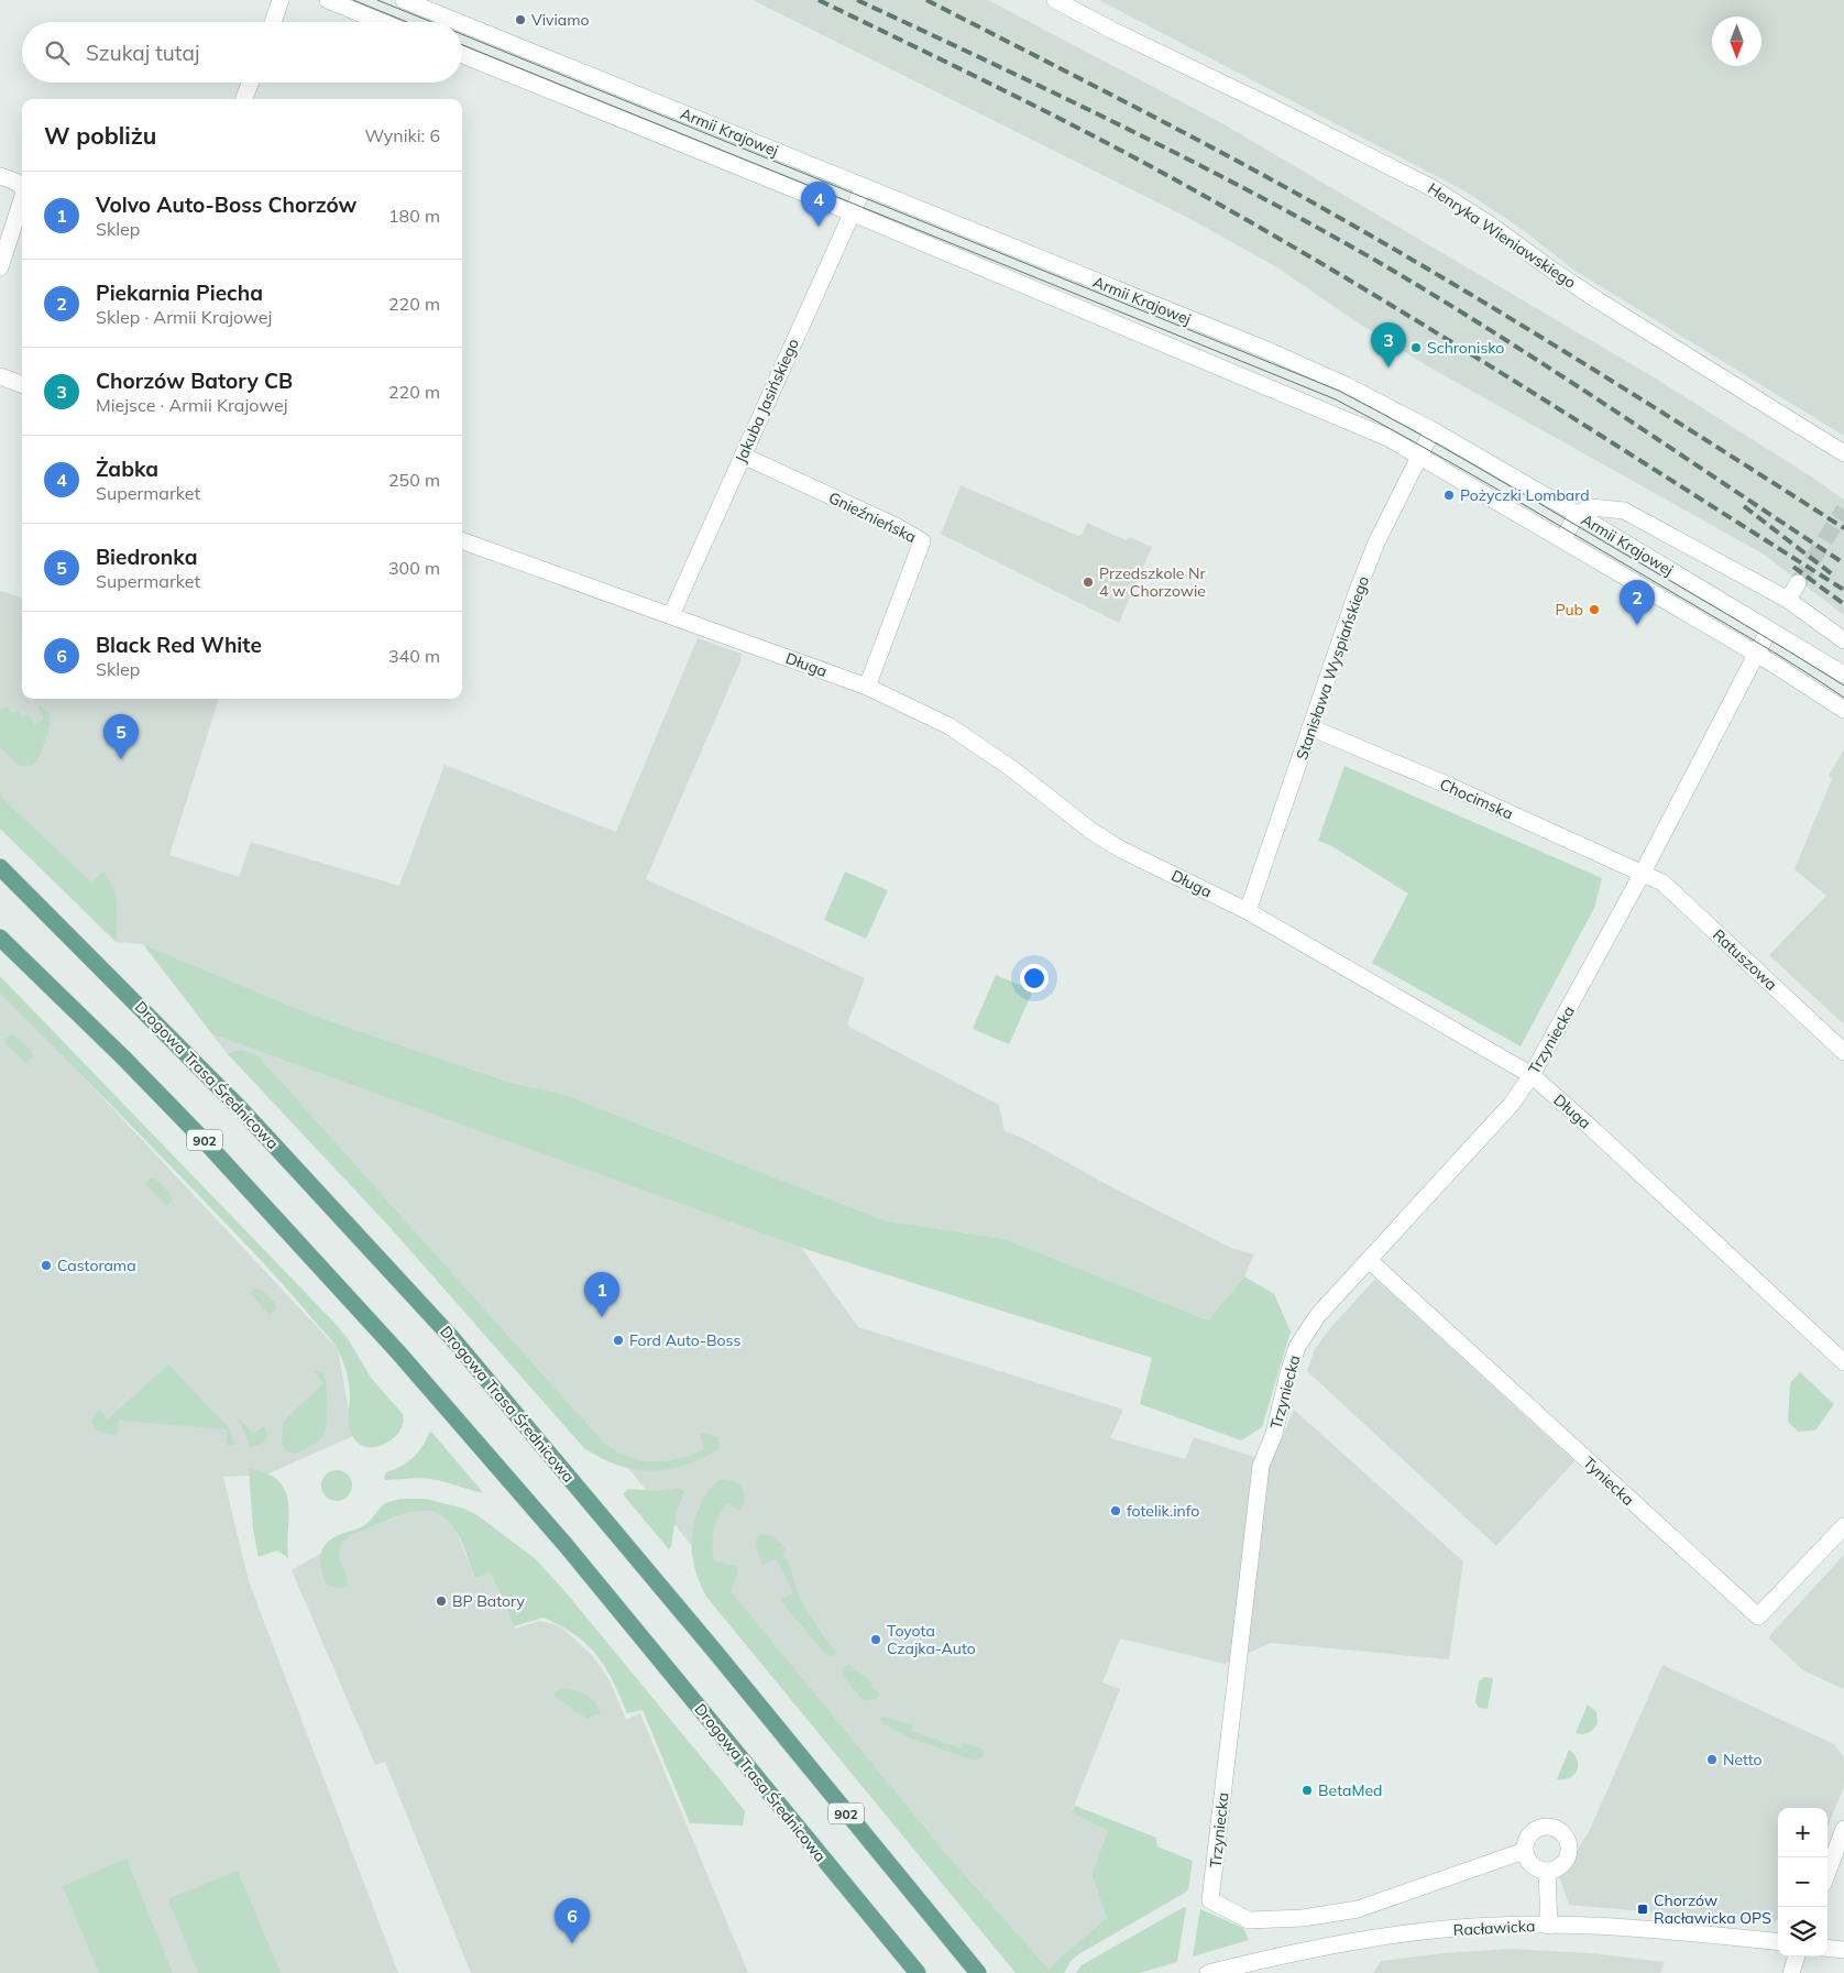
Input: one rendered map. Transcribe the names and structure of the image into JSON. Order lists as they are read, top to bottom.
{
  "streets": {
    "main road": ["Drogowa Trasa Średnicowa", "902"],
    "street": [
      "Armii Krajowej",
      "Henryka Wieniawskiego",
      "Jakuba Jasińskiego",
      "Gnieźnieńska",
      "Długa",
      "Stanisława Wyspiańskiego",
      "Chocimska",
      "Ratuszowa",
      "Trzyniecka",
      "Tyniecka",
      "Racławicka"
    ]
  },
  "crossings": [
    ["Armii Krajowej", "Jakuba Jasińskiego"],
    ["Armii Krajowej", "Stanisława Wyspiańskiego"],
    ["Armii Krajowej", "Trzyniecka"],
    ["Jakuba Jasińskiego", "Gnieźnieńska"],
    ["Jakuba Jasińskiego", "Długa"],
    ["Gnieźnieńska", "Długa"],
    ["Długa", "Stanisława Wyspiańskiego"],
    ["Długa", "Trzyniecka"],
    ["Stanisława Wyspiańskiego", "Chocimska"],
    ["Chocimska", "Ratuszowa"],
    ["Chocimska", "Trzyniecka"],
    ["Ratuszowa", "Trzyniecka"],
    ["Trzyniecka", "Tyniecka"]
  ],
  "places": {
    "other": [
      "Viviamo",
      "Schronisko",
      "Pożyczki Lombard",
      "Przedszkole Nr 4 w Chorzowie",
      "Pub",
      "Castorama",
      "Ford Auto-Boss",
      "fotelik.info",
      "BP Batory",
      "Toyota Czajka-Auto",
      "Netto",
      "BetaMed"
    ],
    "transit": ["Chorzów Racławicka OPS"]
  },
  "north": "bottom",
  "page": {
    "search": "Szukaj tutaj",
    "heading": ["W pobliżu", "Wyniki: 6"],
    "list": [
      {
        "mark": "1",
        "name": "Volvo Auto-Boss Chorzów",
        "note": "Sklep",
        "value": "180 m"
      },
      {
        "mark": "2",
        "name": "Piekarnia Piecha",
        "note": "Sklep · Armii Krajowej",
        "value": "220 m"
      },
      {
        "mark": "3",
        "name": "Chorzów Batory CB",
        "note": "Miejsce · Armii Krajowej",
        "value": "220 m"
      },
      {
        "mark": "4",
        "name": "Żabka",
        "note": "Supermarket",
        "value": "250 m"
      },
      {
        "mark": "5",
        "name": "Biedronka",
        "note": "Supermarket",
        "value": "300 m"
      },
      {
        "mark": "6",
        "name": "Black Red White",
        "note": "Sklep",
        "value": "340 m"
      }
    ],
    "pins": [
      "4",
      "3",
      "2",
      "5",
      "1",
      "6"
    ],
    "map_buttons": ["+", "−"]
  }
}
